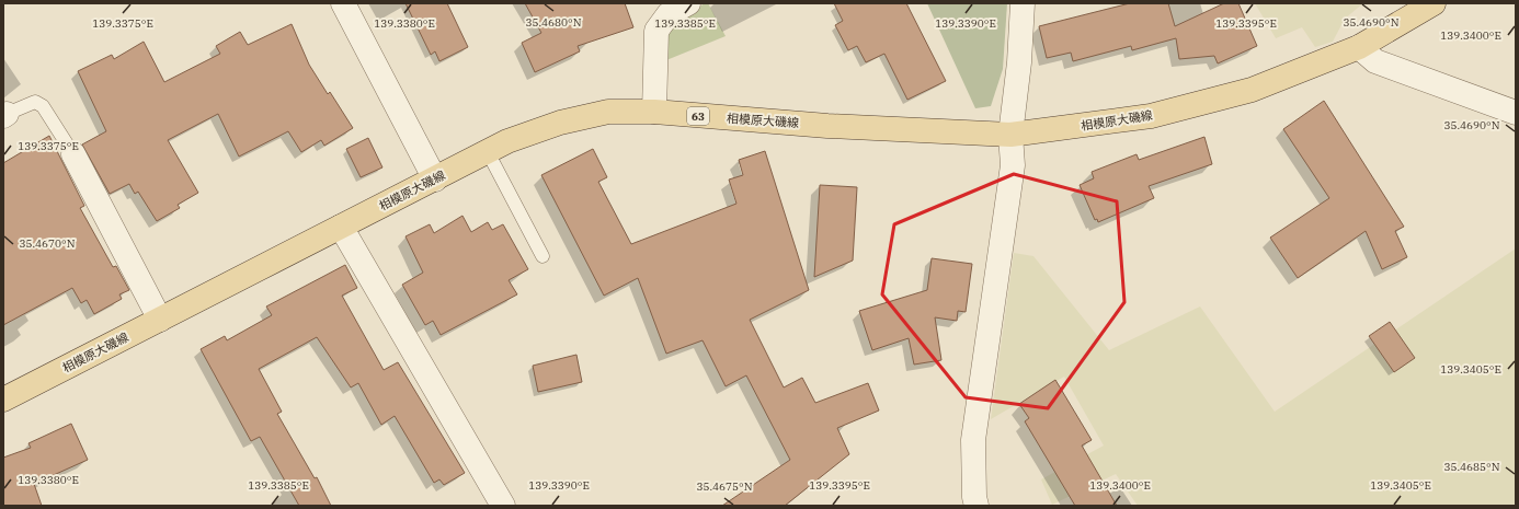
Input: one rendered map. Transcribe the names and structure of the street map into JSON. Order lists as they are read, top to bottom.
{
  "streets": {
    "main road": ["63", "相模原大磯線"]
  },
  "coordinates": [
    "35.4680°N",
    "35.4690°N",
    "139.3375°E",
    "139.3380°E",
    "139.3385°E",
    "139.3390°E",
    "139.3395°E",
    "139.3400°E",
    "35.4670°N",
    "139.3405°E",
    "35.4685°N",
    "35.4675°N"
  ]
}
